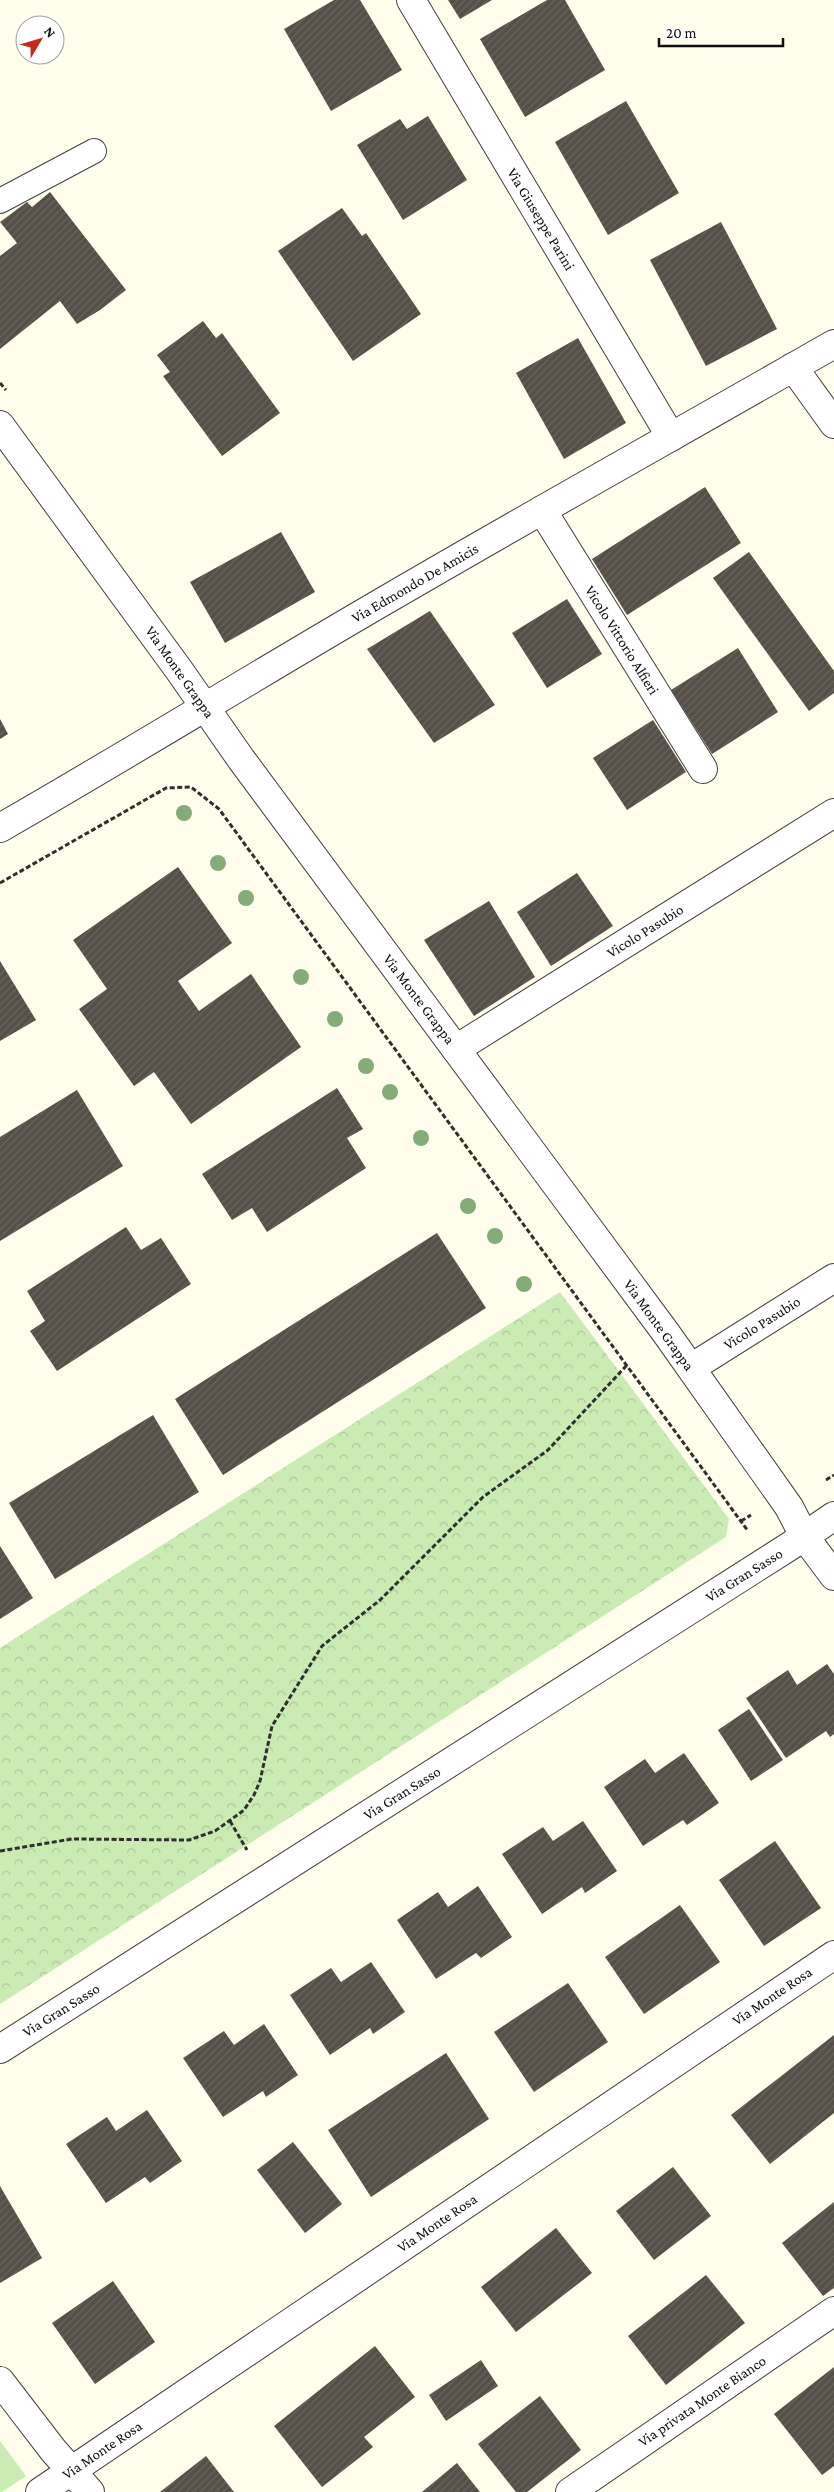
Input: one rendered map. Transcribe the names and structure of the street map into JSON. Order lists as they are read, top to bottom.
{
  "streets": {
    "street": [
      "Via Giuseppe Parini",
      "Via Edmondo De Amicis",
      "Vicolo Vittorio Alfieri",
      "Via Monte Grappa",
      "Vicolo Pasubio",
      "Via Gran Sasso",
      "Via Monte Rosa",
      "Via privata Monte Bianco"
    ]
  },
  "crossings": [
    ["Via Giuseppe Parini", "Via Edmondo De Amicis"],
    ["Via Edmondo De Amicis", "Vicolo Vittorio Alfieri"],
    ["Via Edmondo De Amicis", "Via Monte Grappa"],
    ["Via Monte Grappa", "Vicolo Pasubio"],
    ["Via Monte Grappa", "Via Gran Sasso"]
  ],
  "scale_bar": "20 m",
  "north": "top right"
}
